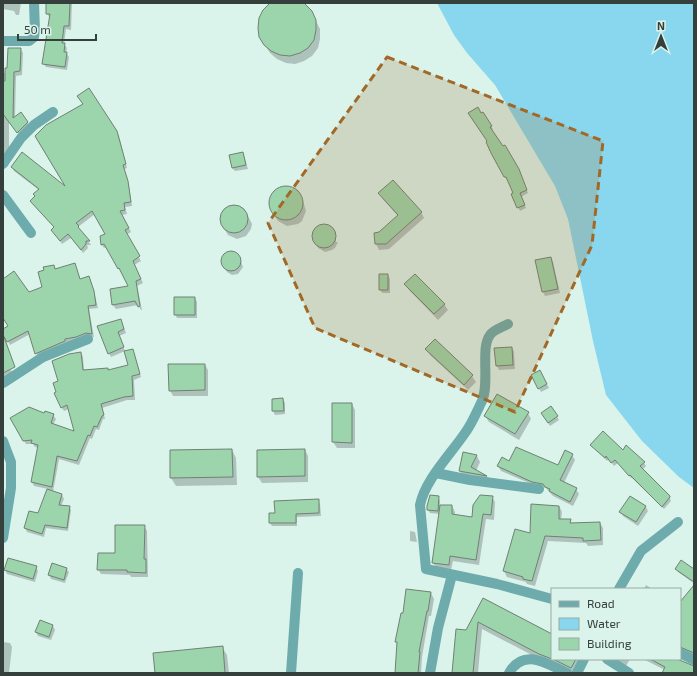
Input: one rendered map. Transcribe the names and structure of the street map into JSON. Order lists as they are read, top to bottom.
{
  "legend": ["Road", "Water", "Building"],
  "scale_bar": "50 m",
  "north": "top"
}
